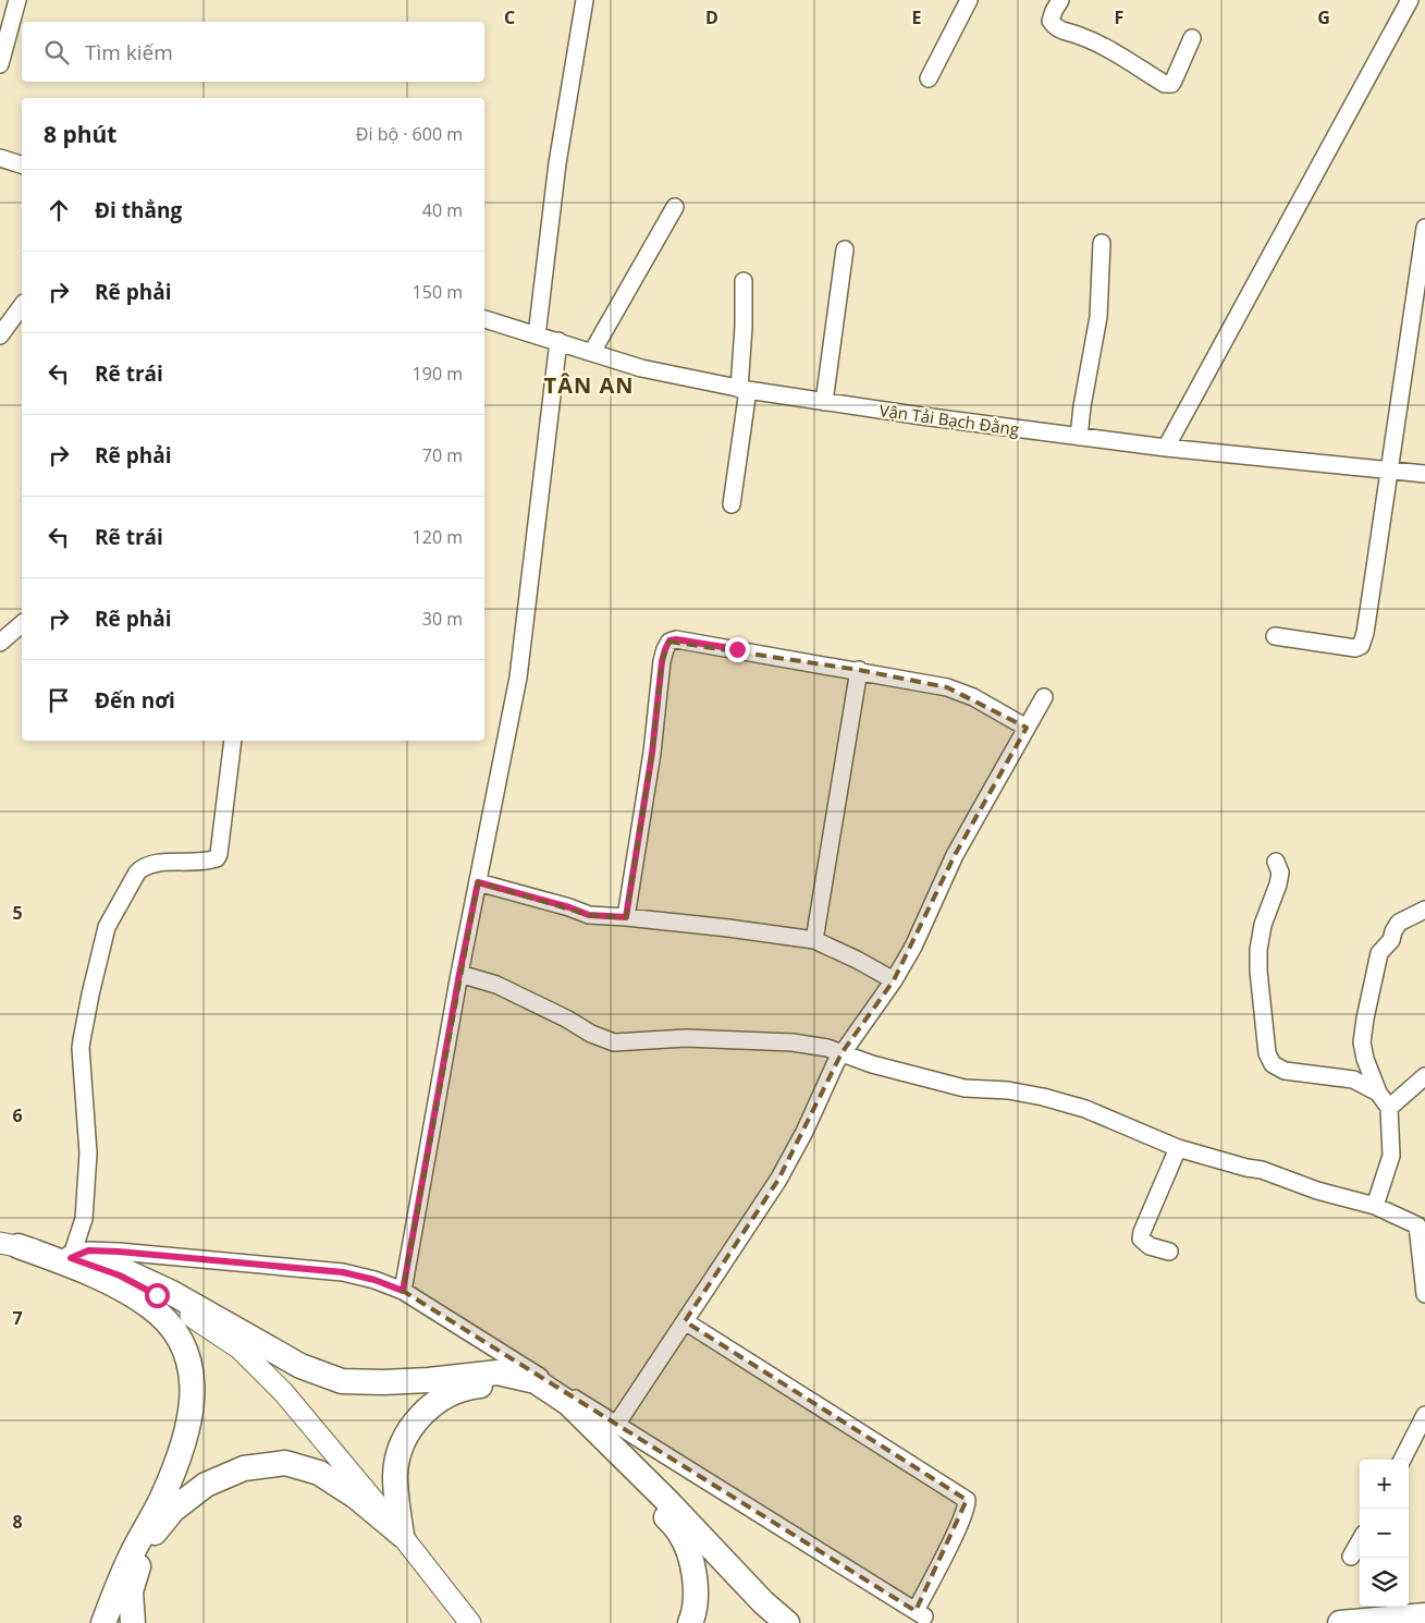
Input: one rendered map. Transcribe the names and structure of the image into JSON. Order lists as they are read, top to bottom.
{
  "streets": {
    "street": ["Vận Tải Bạch Đằng"]
  },
  "districts": ["TÂN AN"],
  "page": {
    "search": "Tìm kiếm",
    "heading": ["8 phút", "Đi bộ · 600 m"],
    "list": [
      ["Đi thẳng", "40 m"],
      ["Rẽ phải", "150 m"],
      ["Rẽ trái", "190 m"],
      ["Rẽ phải", "70 m"],
      ["Rẽ trái", "120 m"],
      ["Rẽ phải", "30 m"],
      "Đến nơi"
    ],
    "map_buttons": ["+", "−"]
  },
  "grid": {
    "columns": [
      "C",
      "D",
      "E",
      "F",
      "G"
    ],
    "rows": [
      "5",
      "6",
      "7",
      "8"
    ]
  }
}
